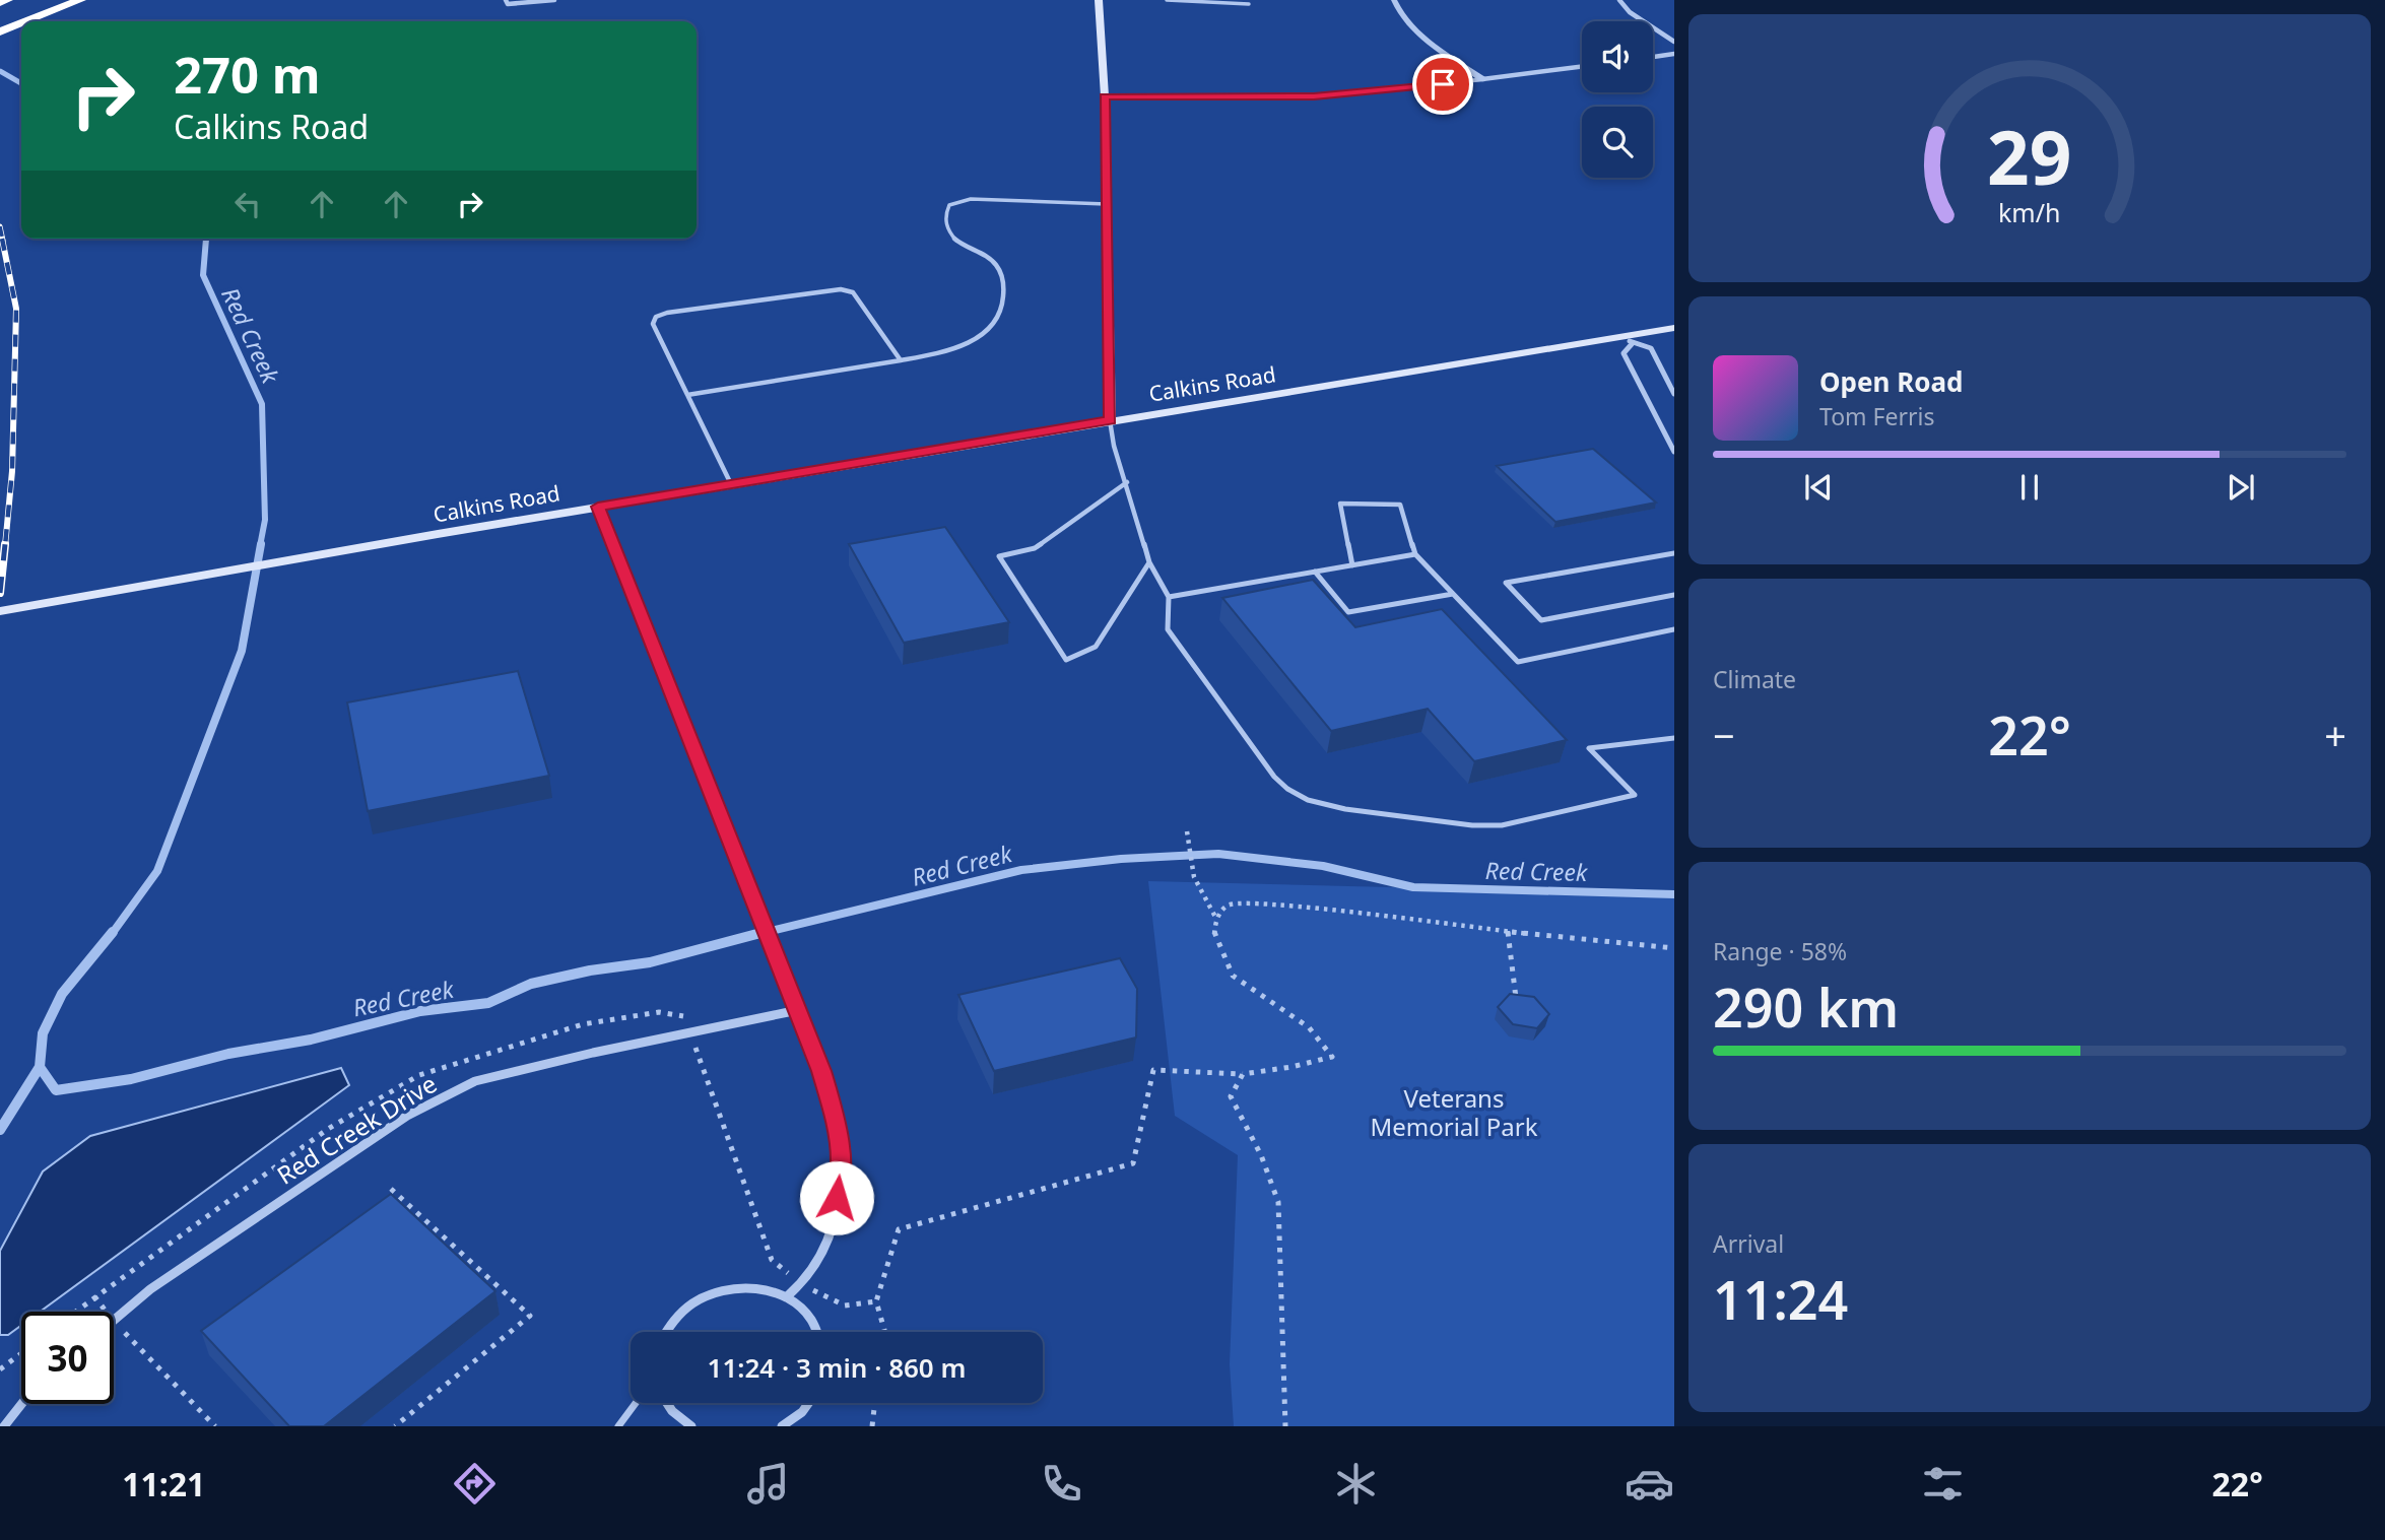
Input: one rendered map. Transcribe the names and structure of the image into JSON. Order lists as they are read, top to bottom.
{
  "streets": {
    "main road": ["Calkins Road"],
    "street": ["Red Creek Drive"]
  },
  "water": ["Red Creek"],
  "parks": ["Veterans Memorial Park"],
  "page": {
    "turn": ["270 m", "Calkins Road"],
    "song": ["Open Road", "Tom Ferris"],
    "tile": [
      "Climate",
      ["Range · 58%", "290 km"],
      ["Arrival", "11:24"]
    ],
    "heat": ["−", "22°", "+"],
    "limit": "30",
    "trip": "11:24 · 3 min · 860 m",
    "tabs": ["11:21", "22°"],
    "gauge": ["29", "km/h"]
  }
}
